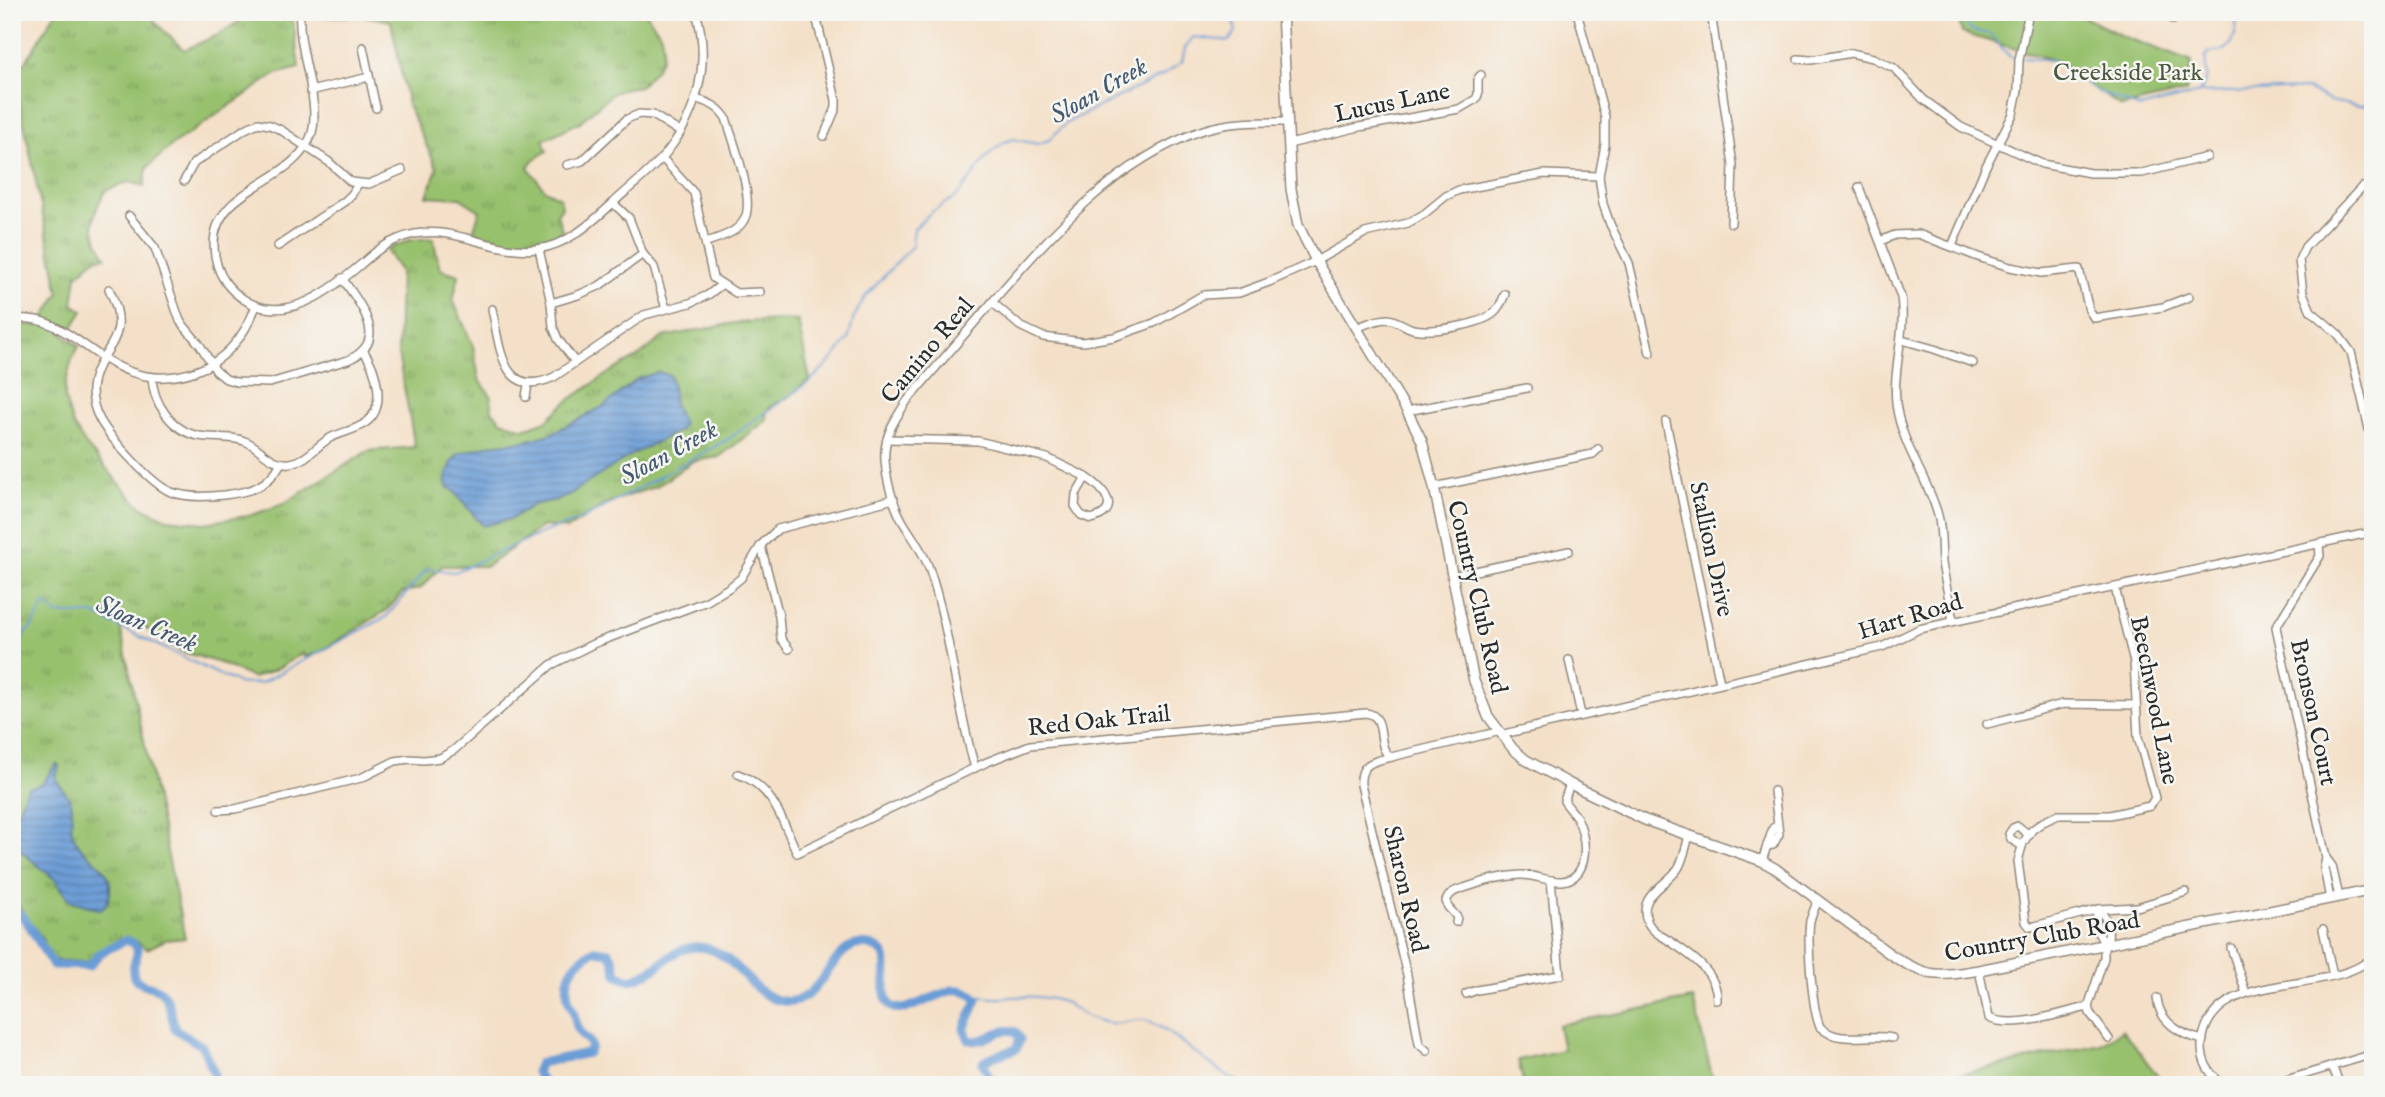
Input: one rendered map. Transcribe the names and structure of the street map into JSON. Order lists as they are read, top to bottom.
{
  "streets": {
    "main road": ["Country Club Road"],
    "street": [
      "Lucus Lane",
      "Camino Real",
      "Stallion Drive",
      "Hart Road",
      "Beechwood Lane",
      "Bronson Court",
      "Red Oak Trail",
      "Sharon Road"
    ]
  },
  "crossings": [
    ["Lucus Lane", "Country Club Road"],
    ["Camino Real", "Country Club Road"],
    ["Camino Real", "Red Oak Trail"],
    ["Stallion Drive", "Hart Road"],
    ["Country Club Road", "Hart Road"],
    ["Country Club Road", "Bronson Court"],
    ["Hart Road", "Beechwood Lane"],
    ["Hart Road", "Bronson Court"],
    ["Red Oak Trail", "Sharon Road"]
  ],
  "water": ["Sloan Creek"],
  "parks": ["Creekside Park"]
}
